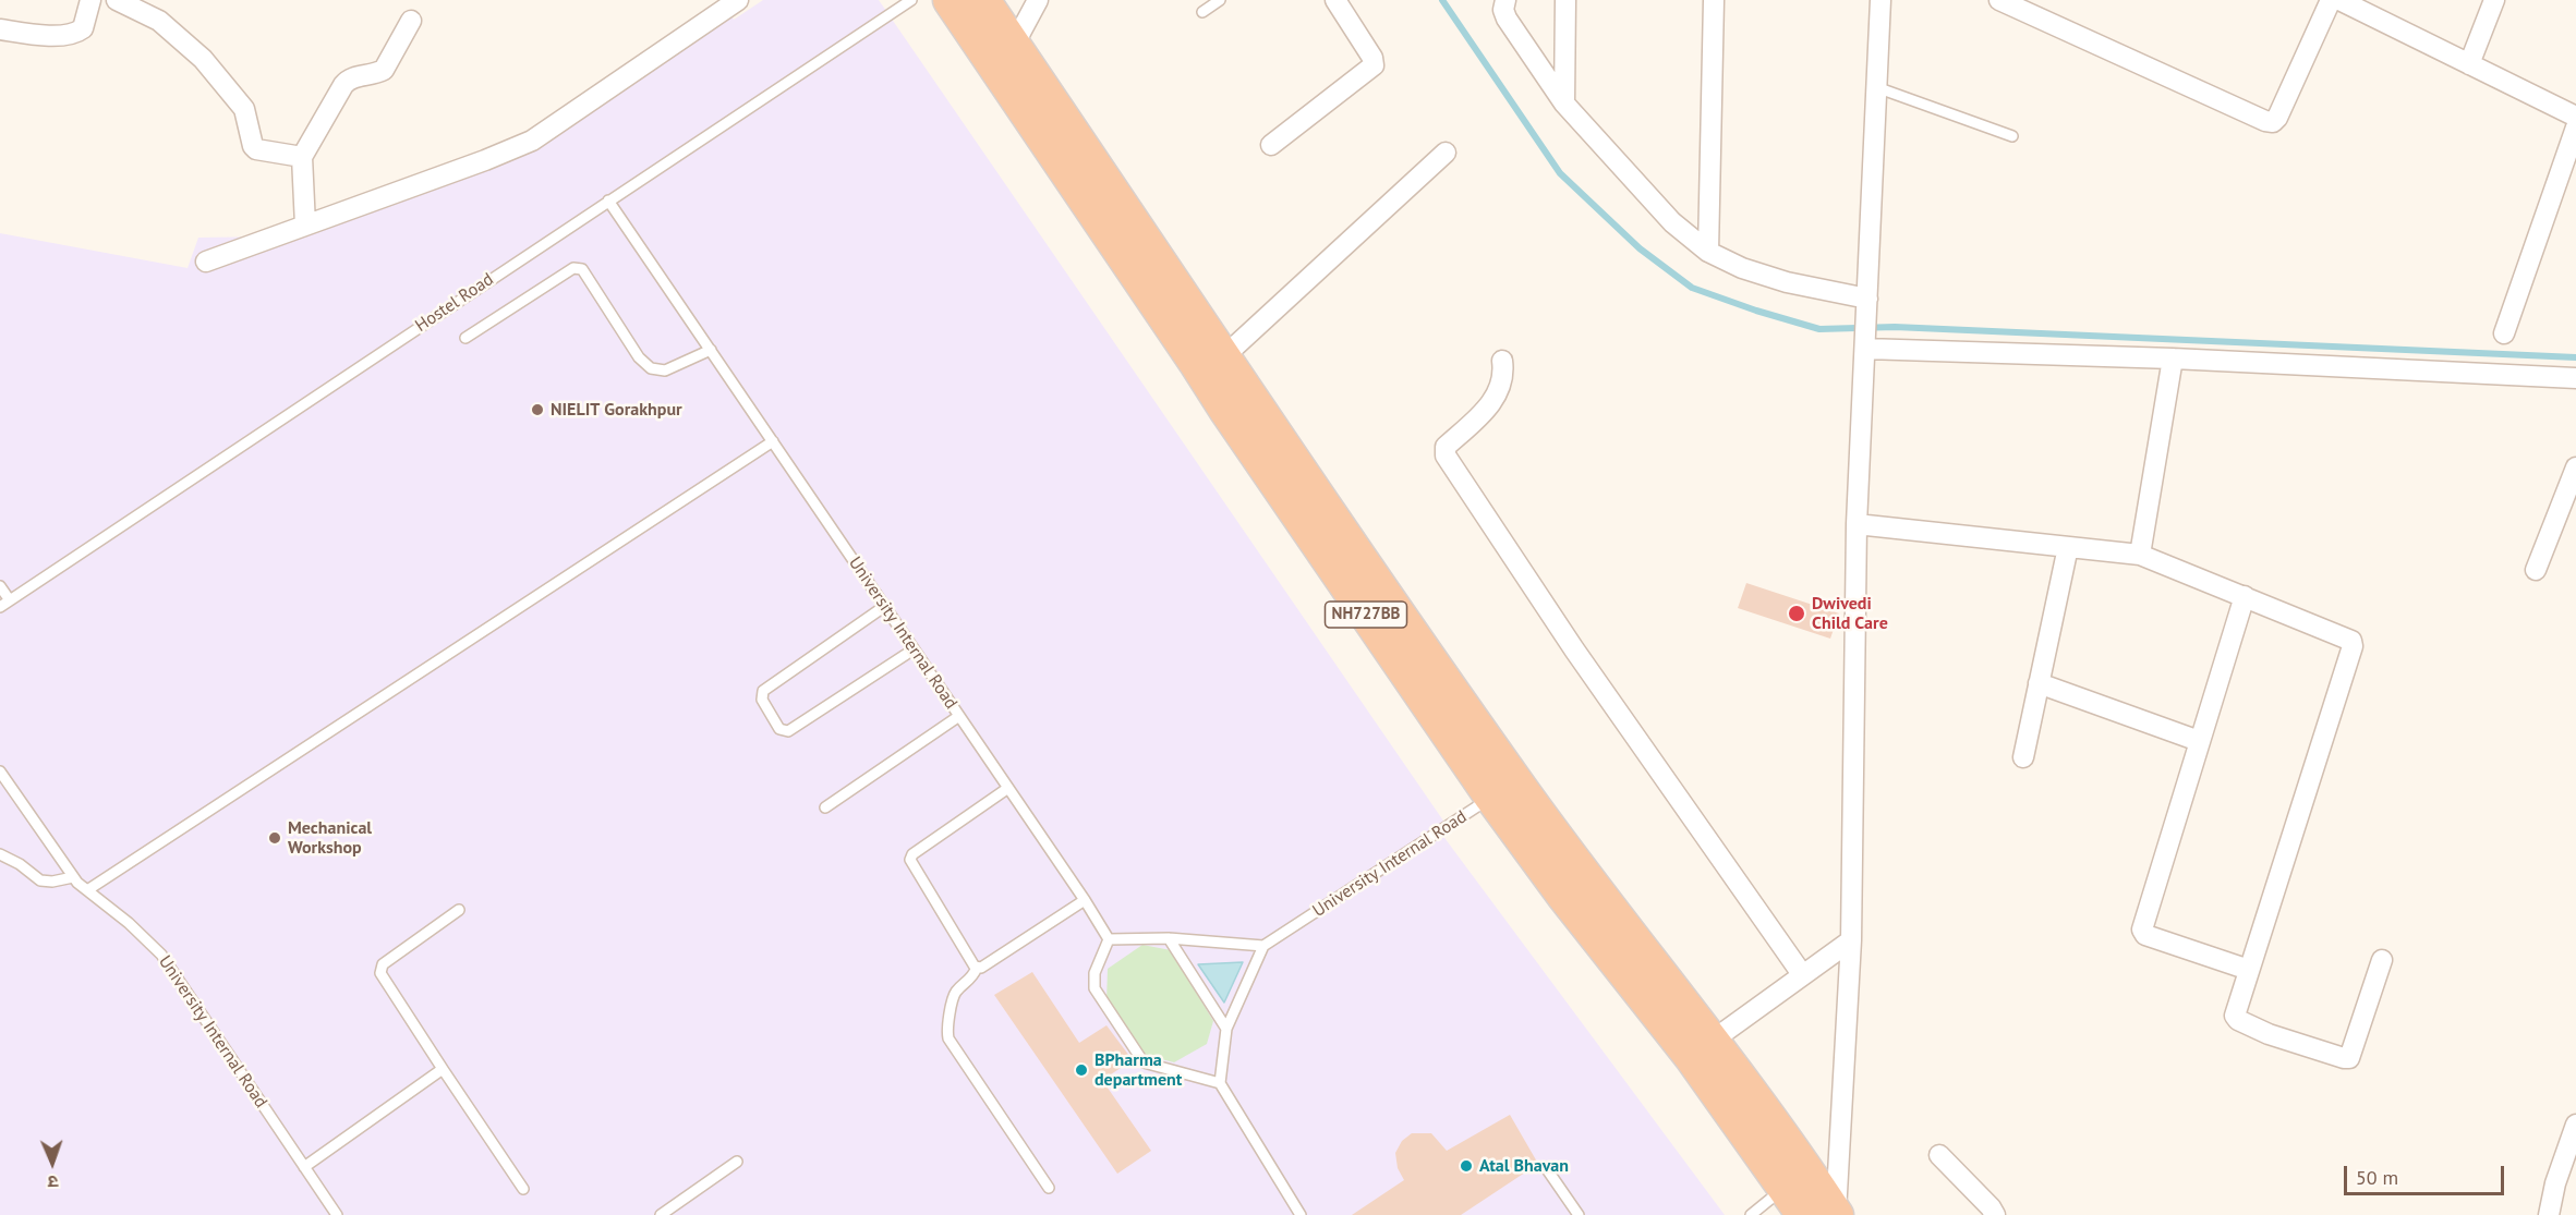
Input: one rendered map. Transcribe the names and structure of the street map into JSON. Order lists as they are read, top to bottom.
{
  "streets": {
    "highway": ["NH727BB"],
    "lane": ["Hostel Road", "University Internal Road"]
  },
  "crossings": [
    ["Hostel Road", "University Internal Road"],
    ["NH727BB", "University Internal Road"]
  ],
  "places": [
    "NIELIT Gorakhpur",
    "Dwivedi Child Care",
    "Mechanical Workshop",
    "BPharma department",
    "Atal Bhavan"
  ],
  "scale_bar": "50 m",
  "north": "bottom"
}
